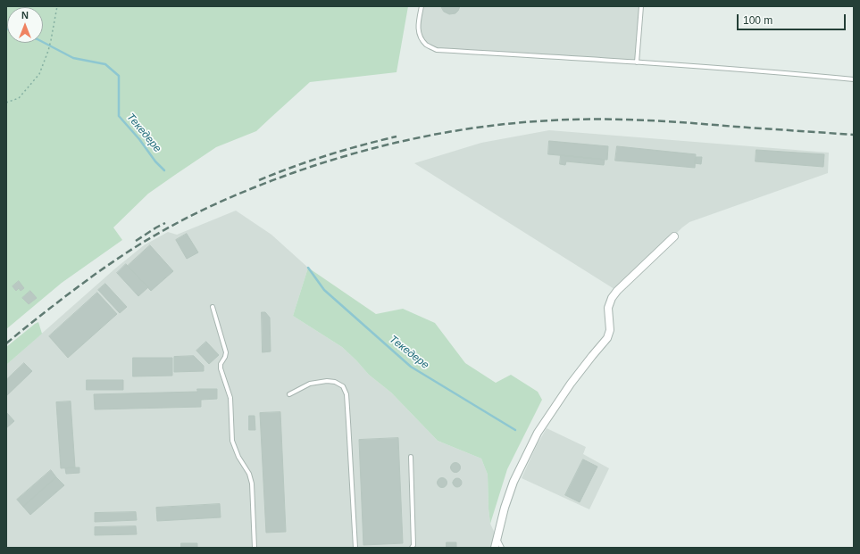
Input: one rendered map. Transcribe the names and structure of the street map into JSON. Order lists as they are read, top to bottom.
{
  "water": ["Текедере"],
  "scale_bar": "100 m",
  "north": "top"
}
